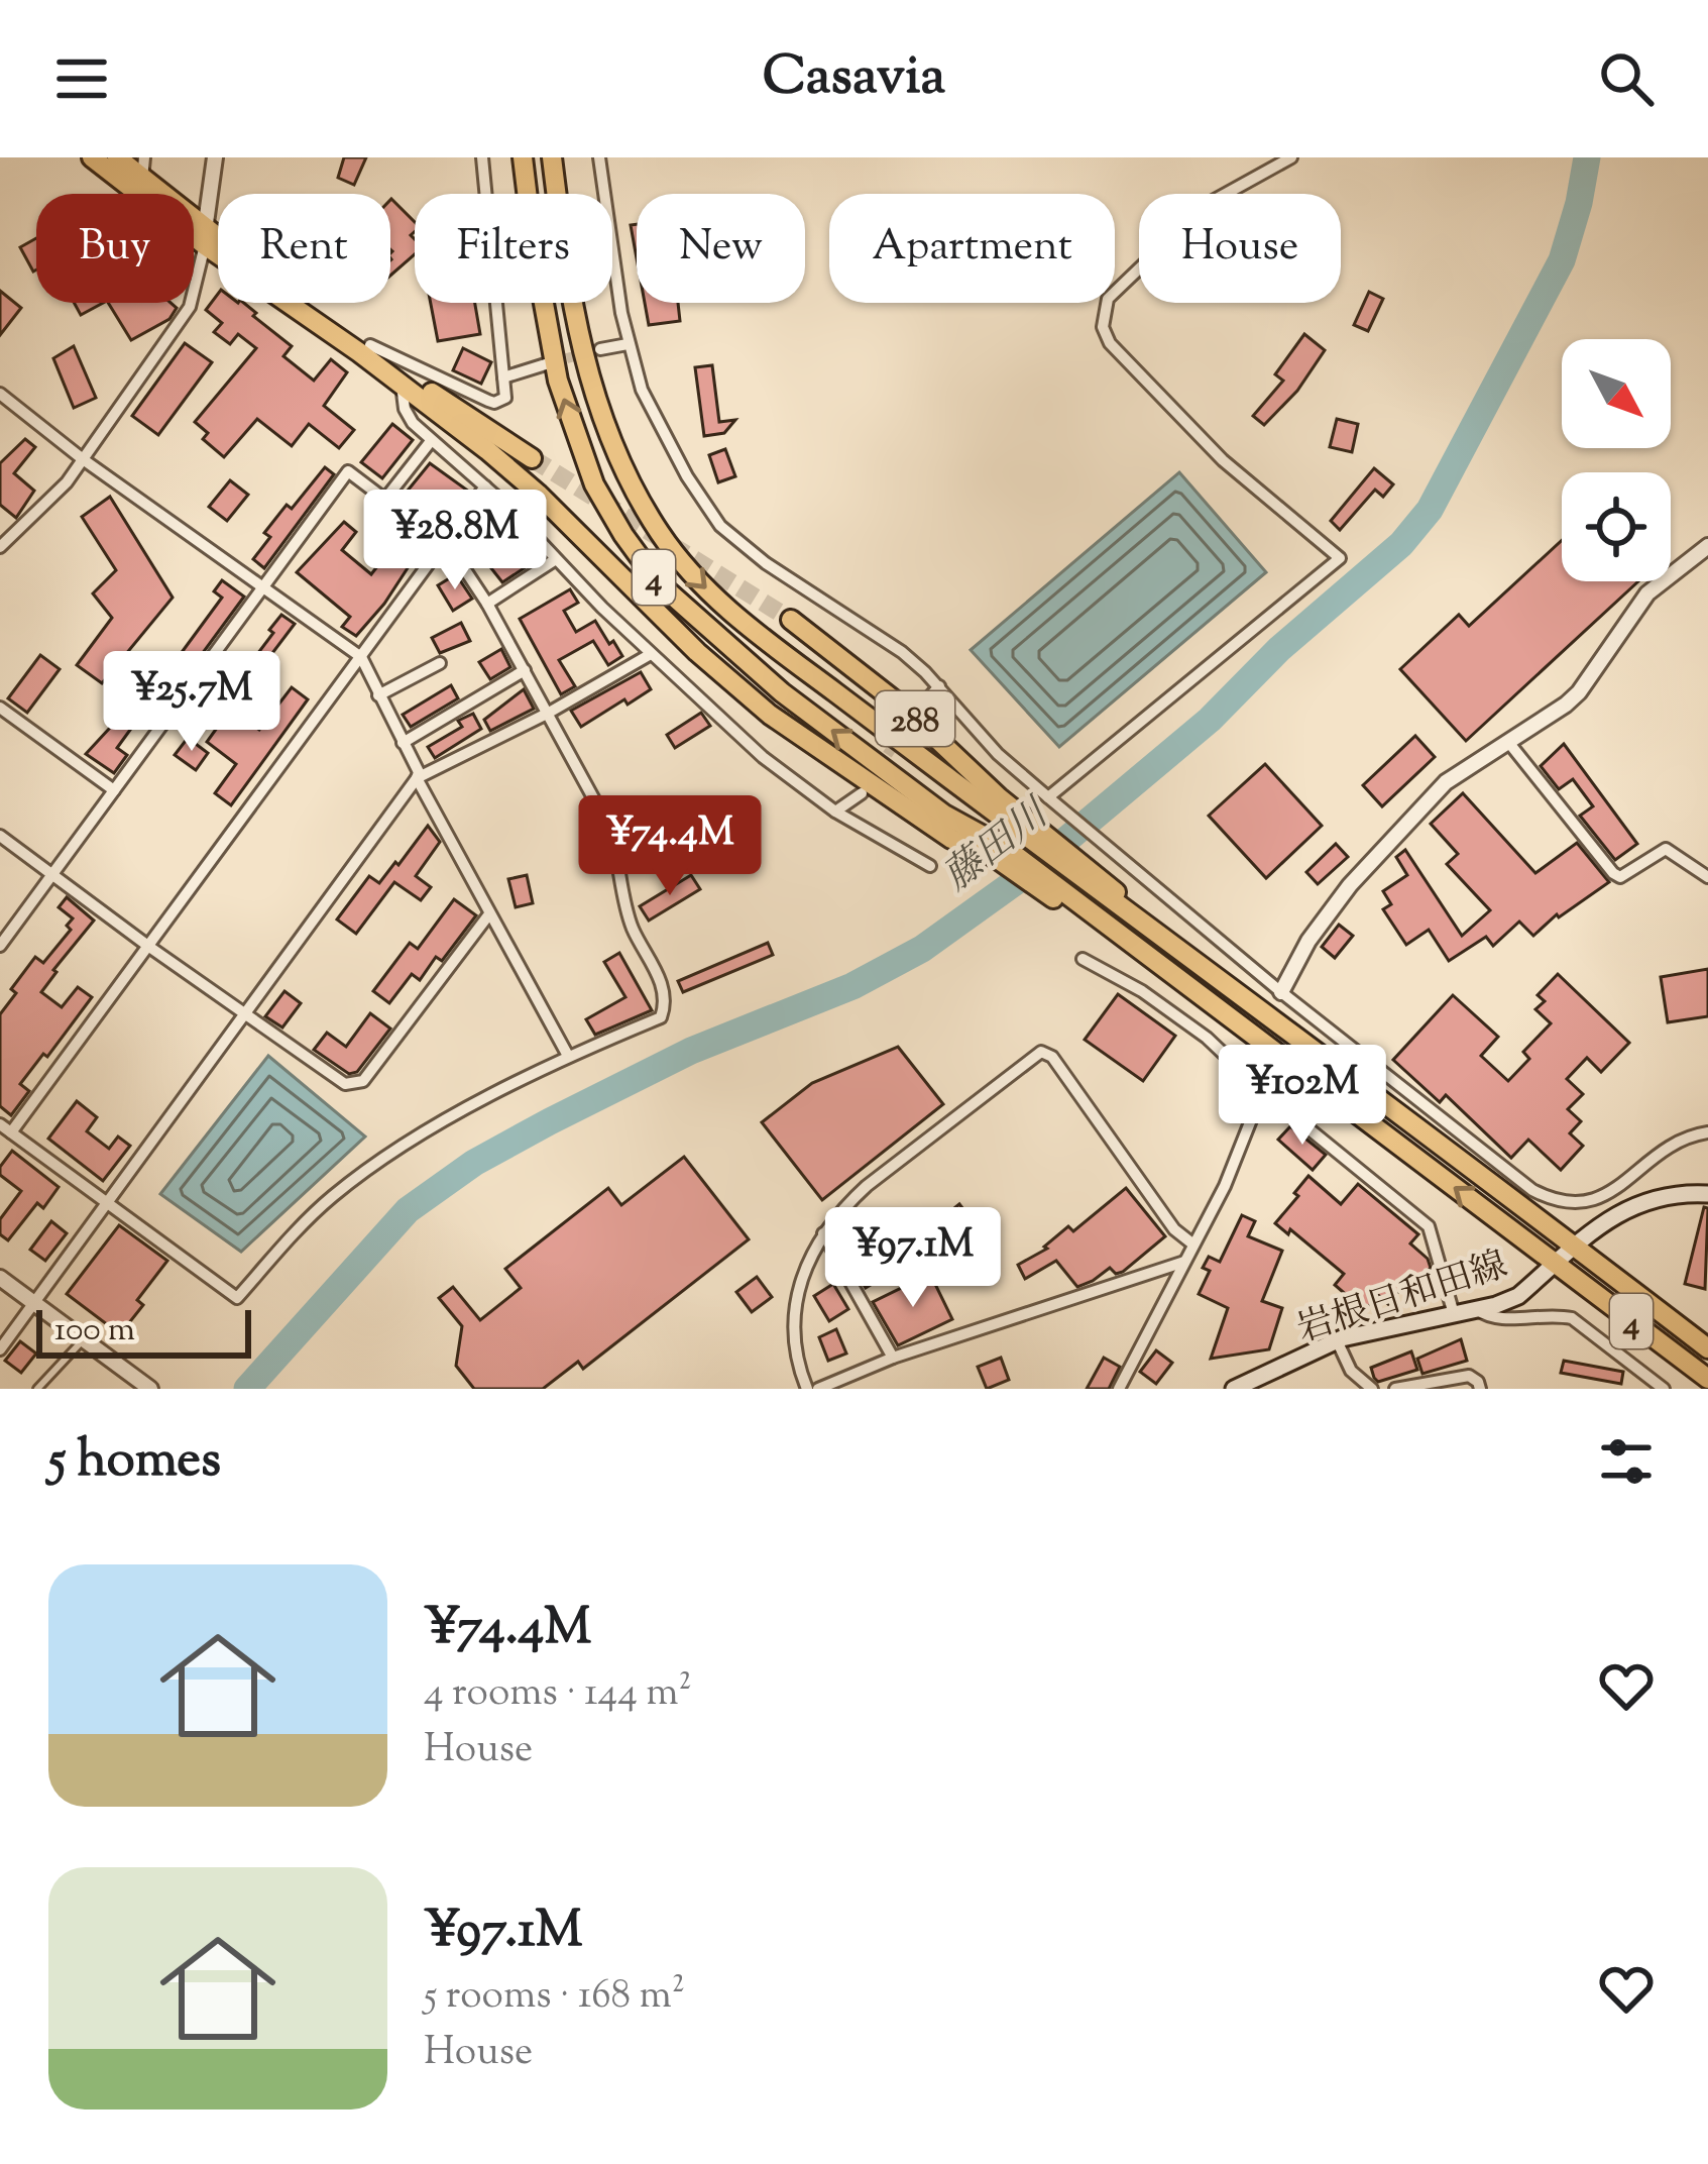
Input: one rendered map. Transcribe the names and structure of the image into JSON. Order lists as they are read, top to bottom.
{
  "streets": {
    "highway": ["4", "288"],
    "main road": ["岩根日和田線"]
  },
  "crossings": [
    ["4", "288"],
    ["4", "岩根日和田線"]
  ],
  "water": ["藤田川"],
  "scale_bar": "100 m",
  "north": "bottom right",
  "page": {
    "header": "Casavia",
    "chip": [
      "Buy",
      "Rent",
      "Filters",
      "New",
      "Apartment",
      "House"
    ],
    "price": [
      "¥28.8M",
      "¥25.7M",
      "¥74.4M",
      "¥102M",
      "¥97.1M"
    ],
    "scale": "100 m",
    "heading": "5 homes",
    "list": [
      {
        "name": "¥74.4M",
        "note": "4 rooms · 144 m² · House"
      },
      {
        "name": "¥97.1M",
        "note": "5 rooms · 168 m² · House"
      }
    ]
  }
}
